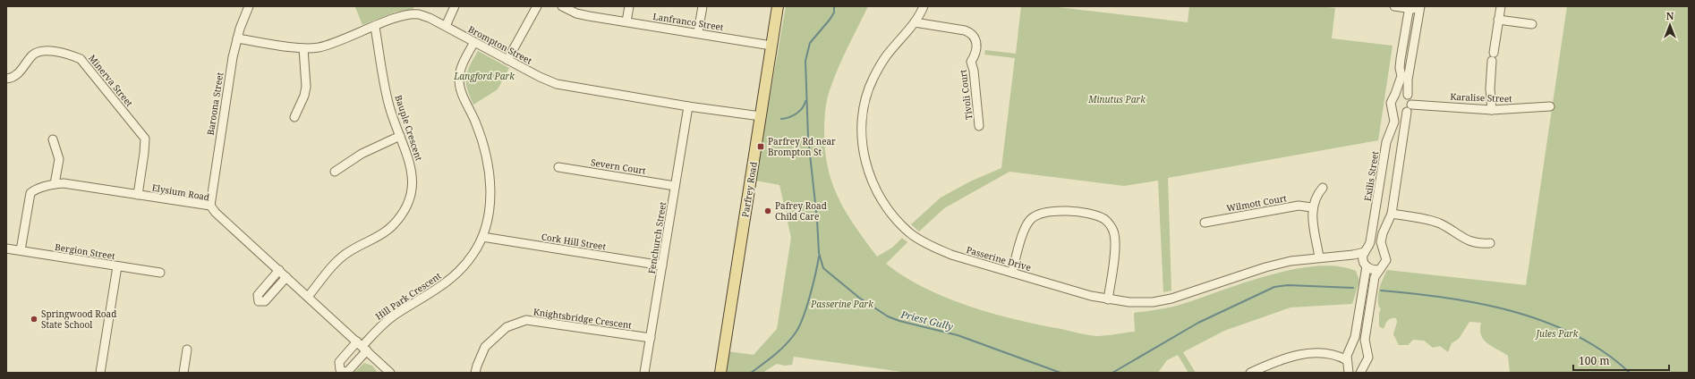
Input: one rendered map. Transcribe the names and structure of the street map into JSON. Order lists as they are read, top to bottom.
{
  "streets": {
    "main road": ["Parfrey Road"],
    "street": [
      "Lanfranco Street",
      "Brompton Street",
      "Minerva Street",
      "Tivoli Court",
      "Karalise Street",
      "Baroona Street",
      "Bauple Crescent",
      "Severn Court",
      "Exilis Street",
      "Elysium Road",
      "Wilmott Court",
      "Fenchurch Street",
      "Cork Hill Street",
      "Bergion Street",
      "Passerine Drive",
      "Hill Park Crescent",
      "Knightsbridge Crescent"
    ]
  },
  "crossings": [
    ["Lanfranco Street", "Parfrey Road"],
    ["Brompton Street", "Baroona Street"],
    ["Brompton Street", "Bauple Crescent"],
    ["Brompton Street", "Parfrey Road"],
    ["Brompton Street", "Fenchurch Street"],
    ["Brompton Street", "Hill Park Crescent"],
    ["Minerva Street", "Elysium Road"],
    ["Tivoli Court", "Passerine Drive"],
    ["Karalise Street", "Exilis Street"],
    ["Baroona Street", "Elysium Road"],
    ["Bauple Crescent", "Elysium Road"],
    ["Severn Court", "Fenchurch Street"],
    ["Exilis Street", "Passerine Drive"],
    ["Elysium Road", "Bergion Street"],
    ["Elysium Road", "Hill Park Crescent"],
    ["Fenchurch Street", "Cork Hill Street"],
    ["Fenchurch Street", "Knightsbridge Crescent"],
    ["Cork Hill Street", "Hill Park Crescent"]
  ],
  "water": ["Priest Gully"],
  "parks": [
    "Langford Park",
    "Minutus Park",
    "Passerine Park",
    "Jules Park"
  ],
  "places": {
    "transit": ["Parfrey Rd near Brompton St"],
    "other": ["Pafrey Road Child Care", "Springwood Road State School"]
  },
  "scale_bar": "100 m",
  "north": "top"
}
